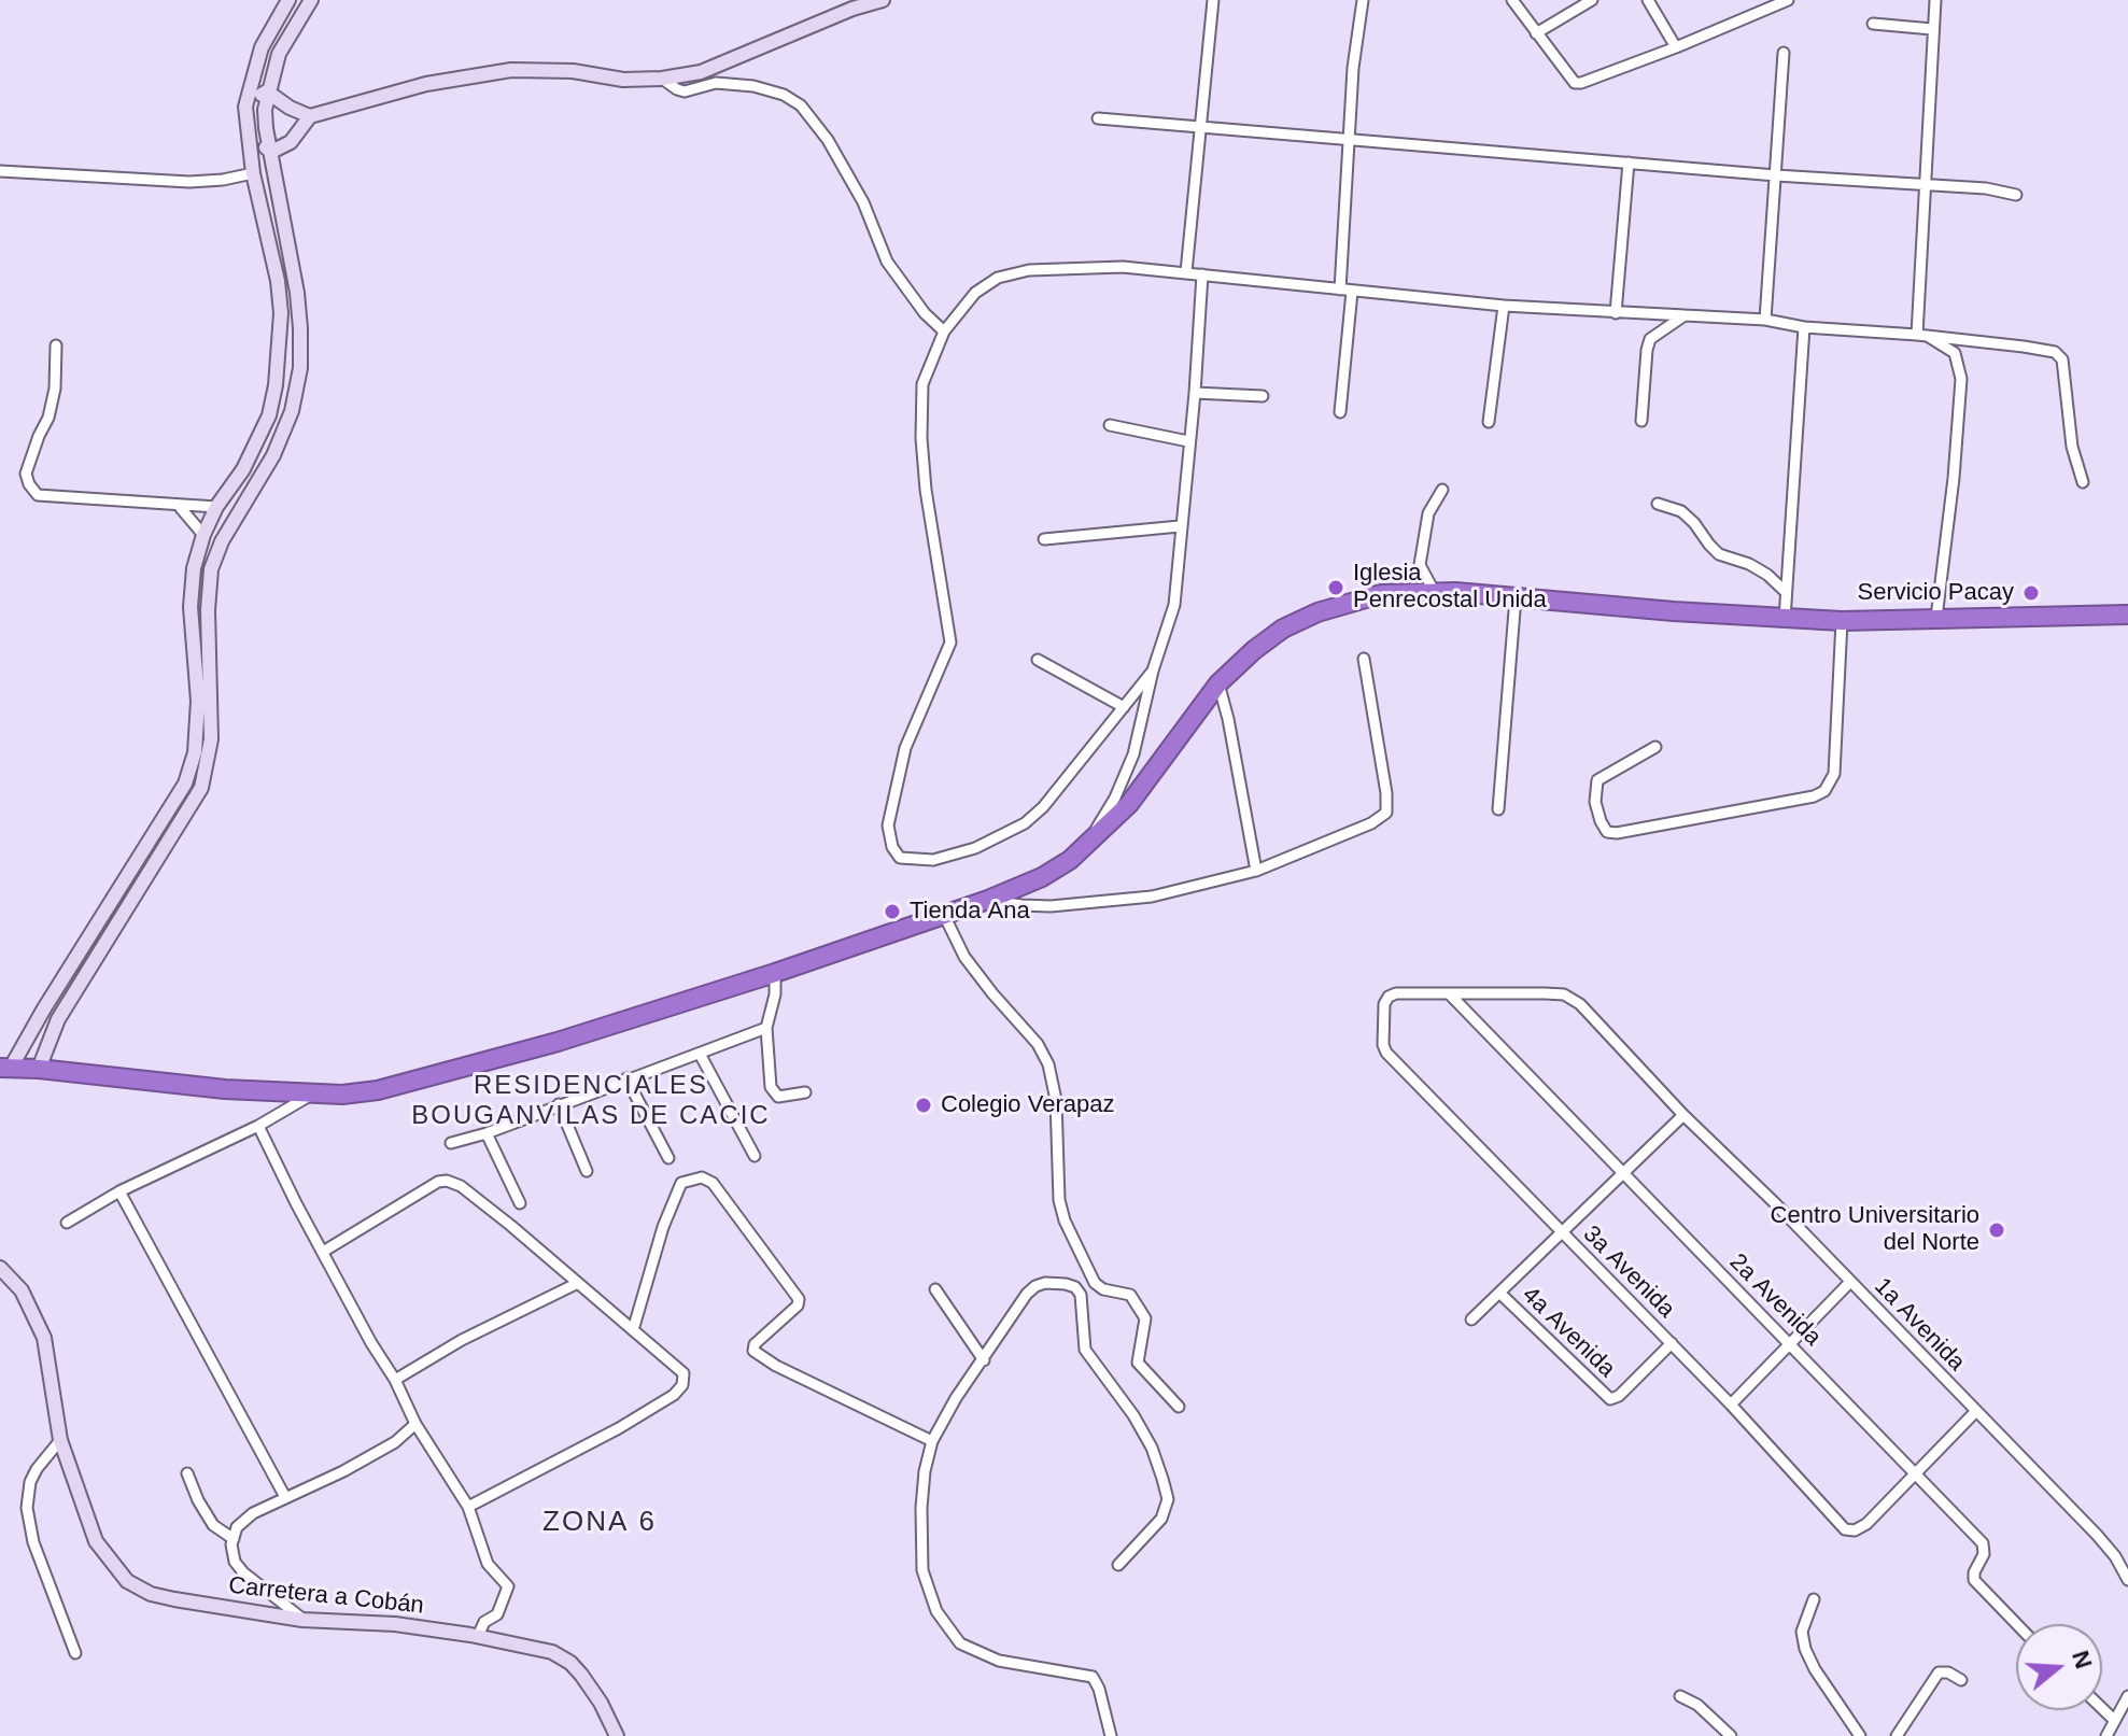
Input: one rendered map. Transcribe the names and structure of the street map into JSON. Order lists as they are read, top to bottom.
{
  "streets": {
    "street": [
      "3a Avenida",
      "2a Avenida",
      "1a Avenida",
      "4a Avenida",
      "Carretera a Cobán"
    ]
  },
  "crossings": [
    ["3a Avenida", "2a Avenida"],
    ["3a Avenida", "1a Avenida"],
    ["3a Avenida", "4a Avenida"],
    ["2a Avenida", "1a Avenida"]
  ],
  "districts": ["RESIDENCIALES BOUGANVILAS DE CACIC", "ZONA 6"],
  "places": [
    "Iglesia Penrecostal Unida",
    "Servicio Pacay",
    "Tienda Ana",
    "Colegio Verapaz",
    "Centro Universitario del Norte"
  ],
  "north": "right"
}
